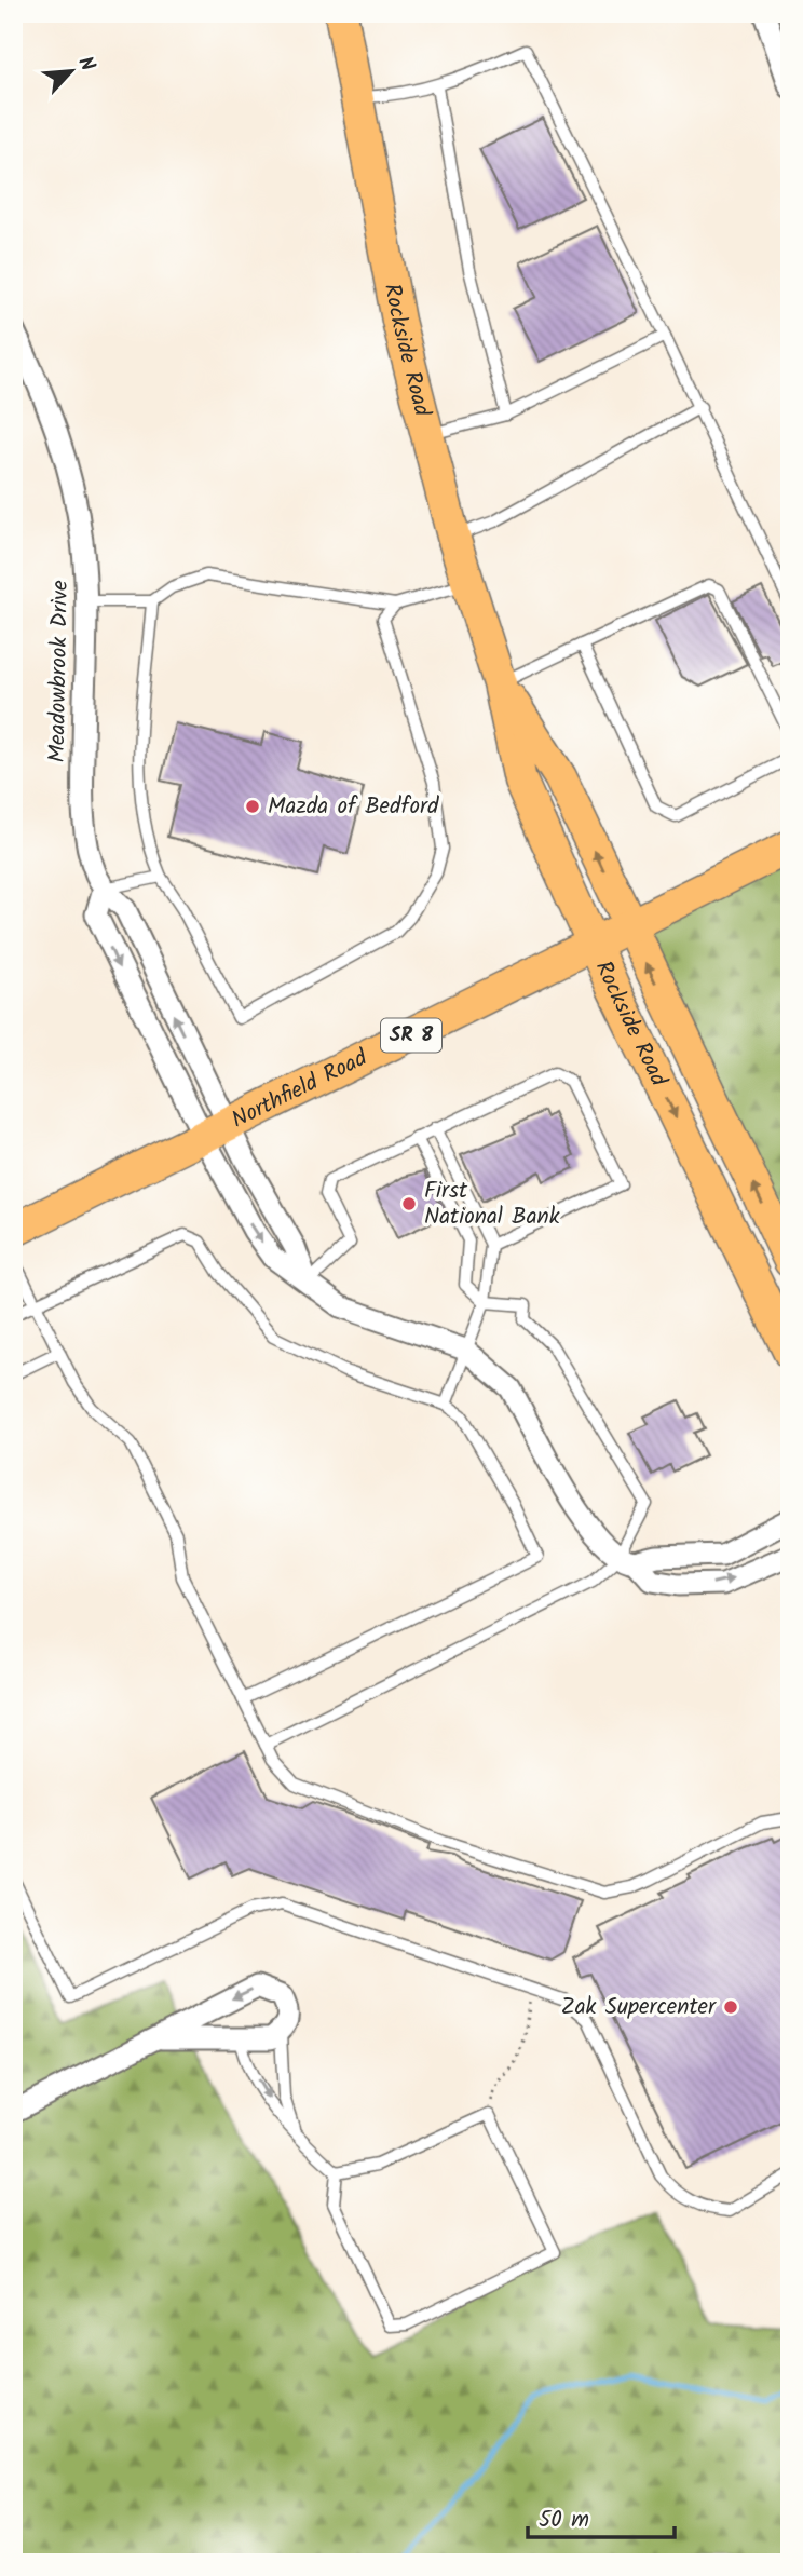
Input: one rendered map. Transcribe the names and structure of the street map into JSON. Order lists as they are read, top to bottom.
{
  "streets": {
    "main road": ["Rockside Road", "SR 8", "Northfield Road"],
    "street": ["Meadowbrook Drive"]
  },
  "crossings": [
    ["Rockside Road", "Northfield Road"],
    ["Meadowbrook Drive", "Northfield Road"]
  ],
  "places": ["Mazda of Bedford", "First National Bank", "Zak Supercenter"],
  "scale_bar": "50 m",
  "north": "top right"
}
